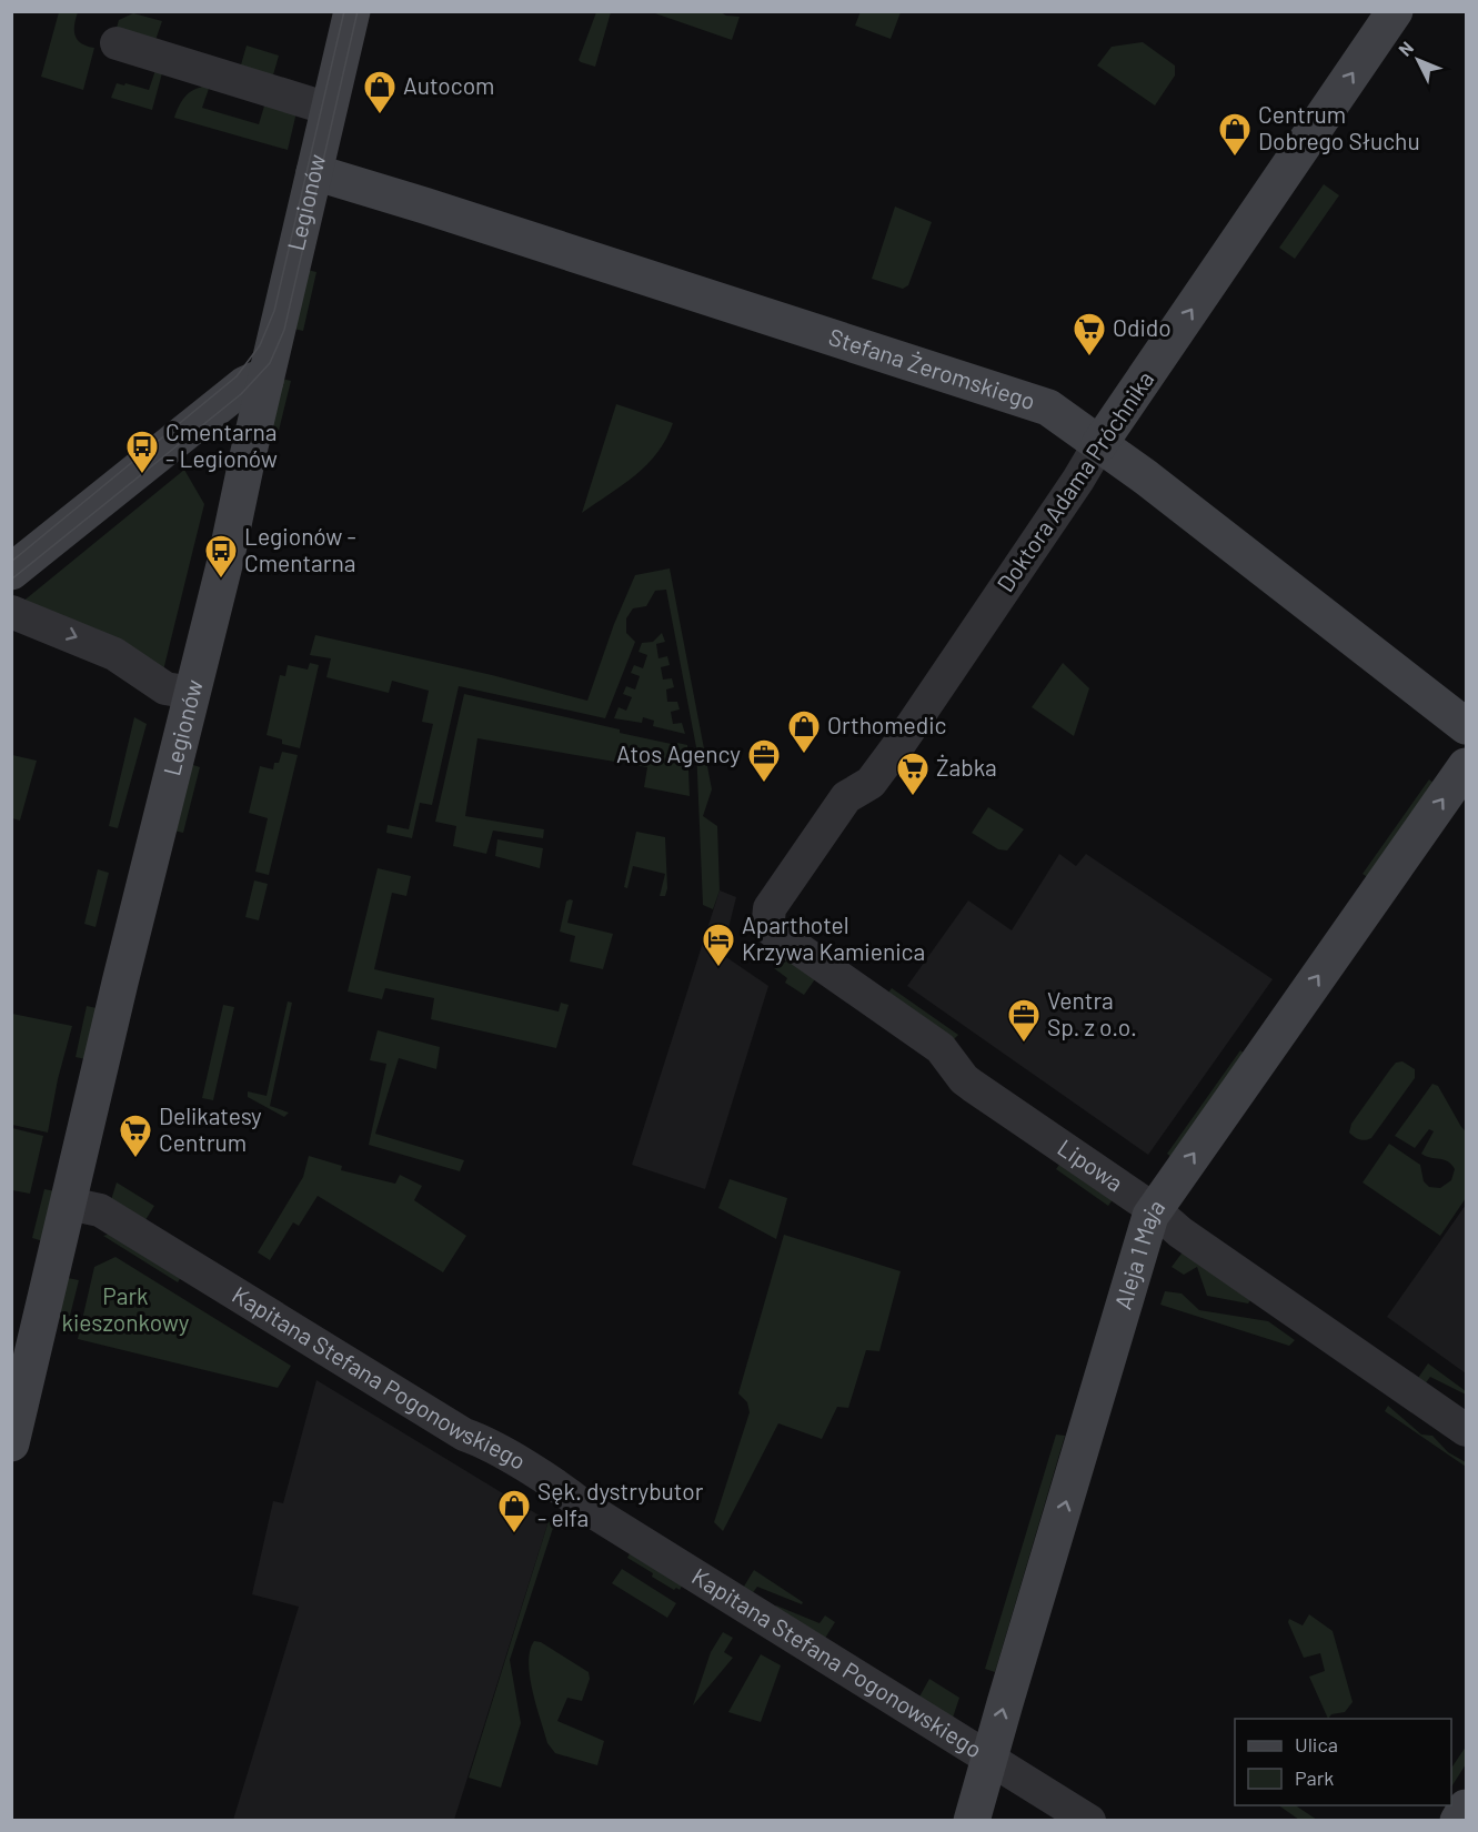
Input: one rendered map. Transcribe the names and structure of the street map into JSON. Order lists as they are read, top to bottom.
{
  "streets": {
    "street": [
      "Legionów",
      "Stefana Żeromskiego",
      "Doktora Adama Próchnika",
      "Lipowa",
      "Aleja 1 Maja",
      "Kapitana Stefana Pogonowskiego"
    ]
  },
  "crossings": [
    ["Legionów", "Stefana Żeromskiego"],
    ["Legionów", "Kapitana Stefana Pogonowskiego"],
    ["Stefana Żeromskiego", "Doktora Adama Próchnika"],
    ["Doktora Adama Próchnika", "Lipowa"],
    ["Lipowa", "Aleja 1 Maja"],
    ["Aleja 1 Maja", "Kapitana Stefana Pogonowskiego"]
  ],
  "one_way": ["Doktora Adama Próchnika", "Aleja 1 Maja"],
  "parks": ["Park kieszonkowy"],
  "places": {
    "shop": [
      "Autocom",
      "Centrum Dobrego Słuchu",
      "Orthomedic",
      "Sęk. dystrybutor - elfa"
    ],
    "supermarket": ["Odido", "Żabka", "Delikatesy Centrum"],
    "bus stop": ["Cmentarna - Legionów", "Legionów - Cmentarna"],
    "office": ["Atos Agency", "Ventra Sp. z o.o."],
    "hotel": ["Aparthotel Krzywa Kamienica"]
  },
  "legend": ["Ulica", "Park"],
  "north": "top left"
}
